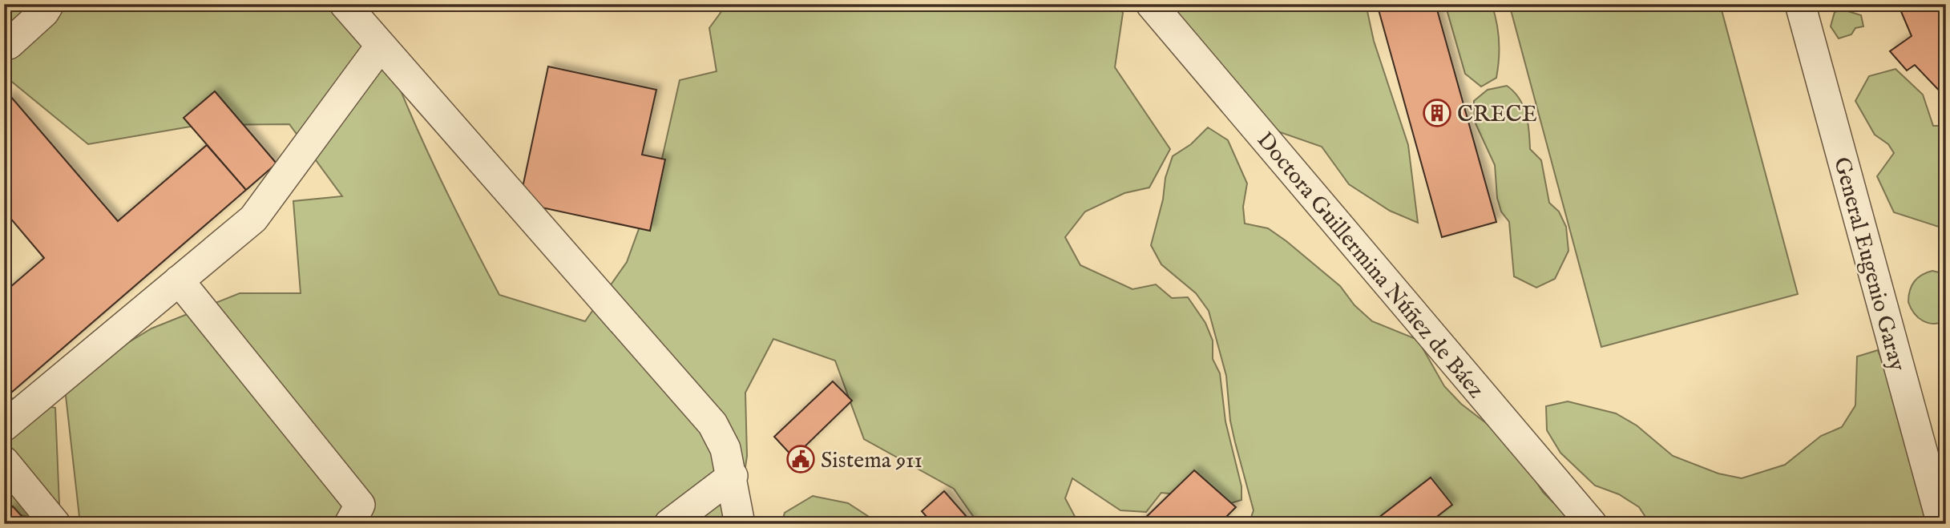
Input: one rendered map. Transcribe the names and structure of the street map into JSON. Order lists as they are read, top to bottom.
{
  "streets": {
    "street": ["General Eugenio Garay", "Doctora Guillermina Núñez de Báez"]
  },
  "places": {
    "building": ["CRECE"],
    "public building": ["Sistema 911"]
  }
}
